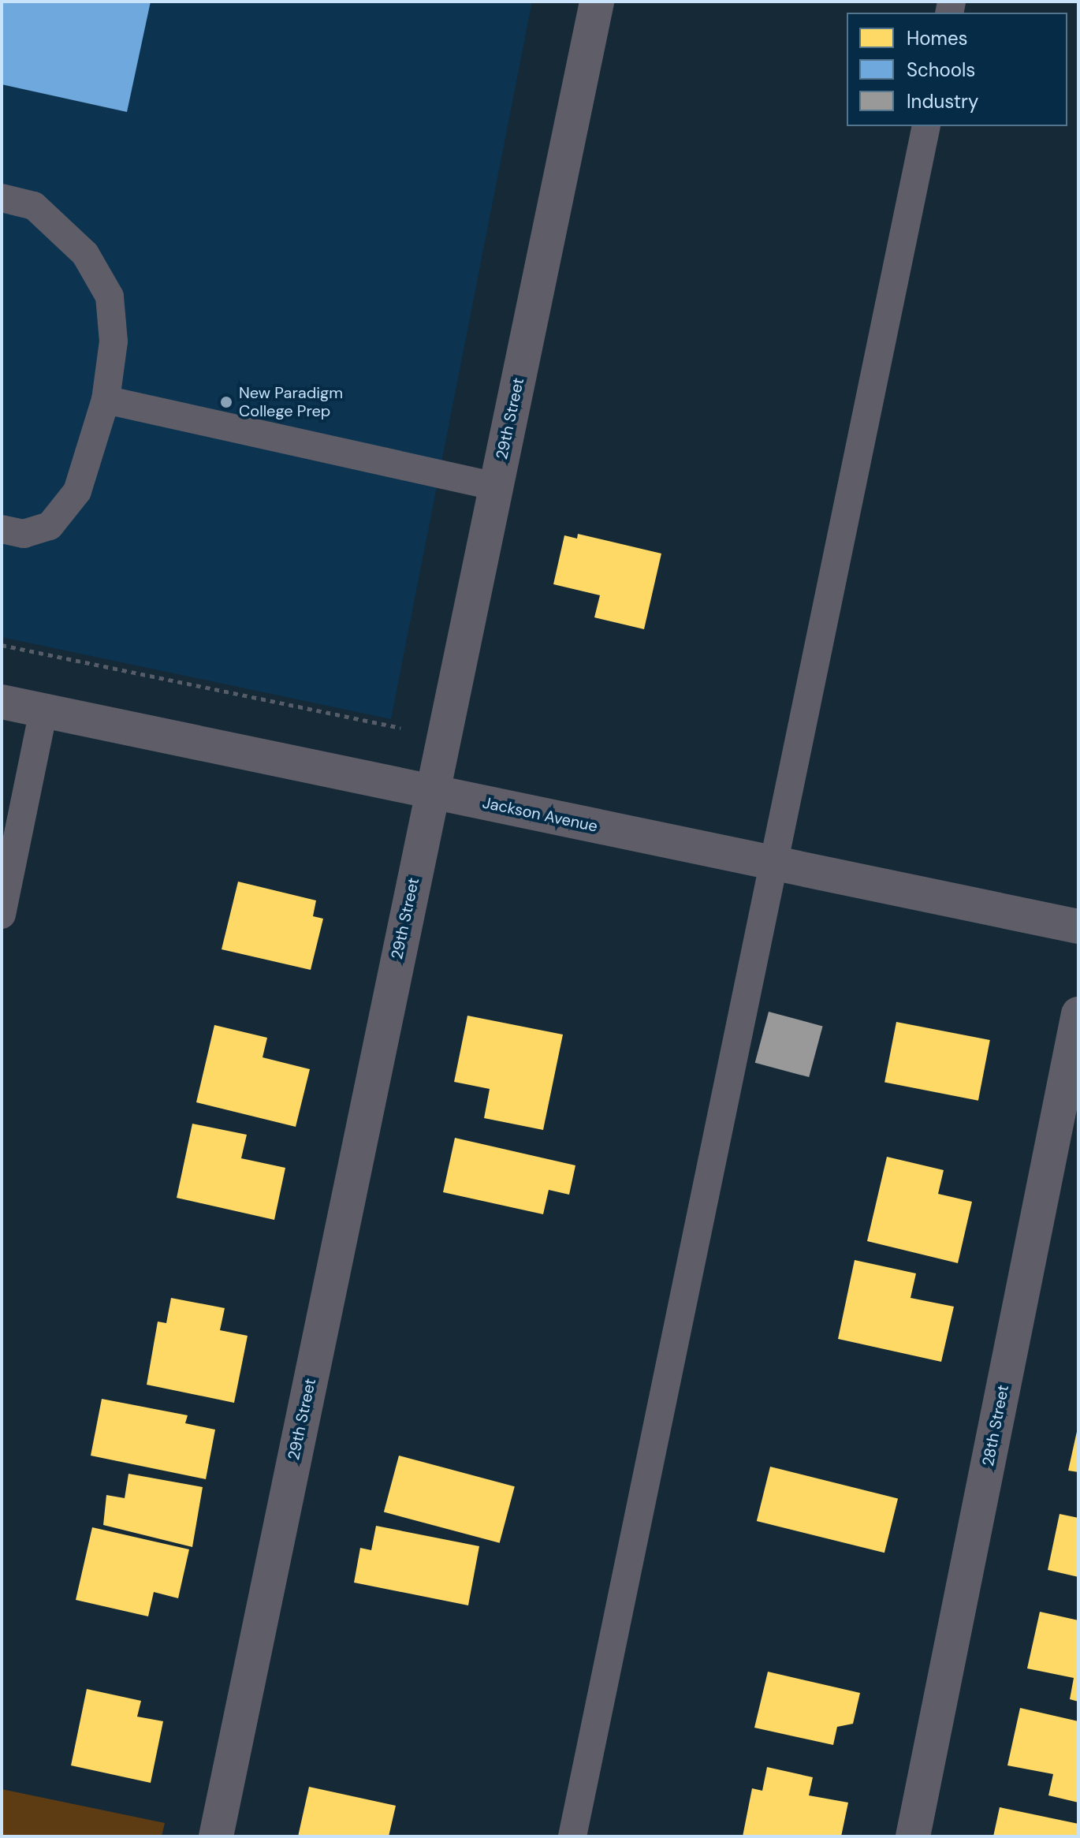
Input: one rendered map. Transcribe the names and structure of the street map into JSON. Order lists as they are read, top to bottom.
{
  "streets": {
    "street": ["29th Street", "Jackson Avenue", "28th Street"]
  },
  "crossings": [
    ["29th Street", "Jackson Avenue"]
  ],
  "places": ["New Paradigm College Prep"],
  "legend": ["Homes", "Schools", "Industry"]
}
